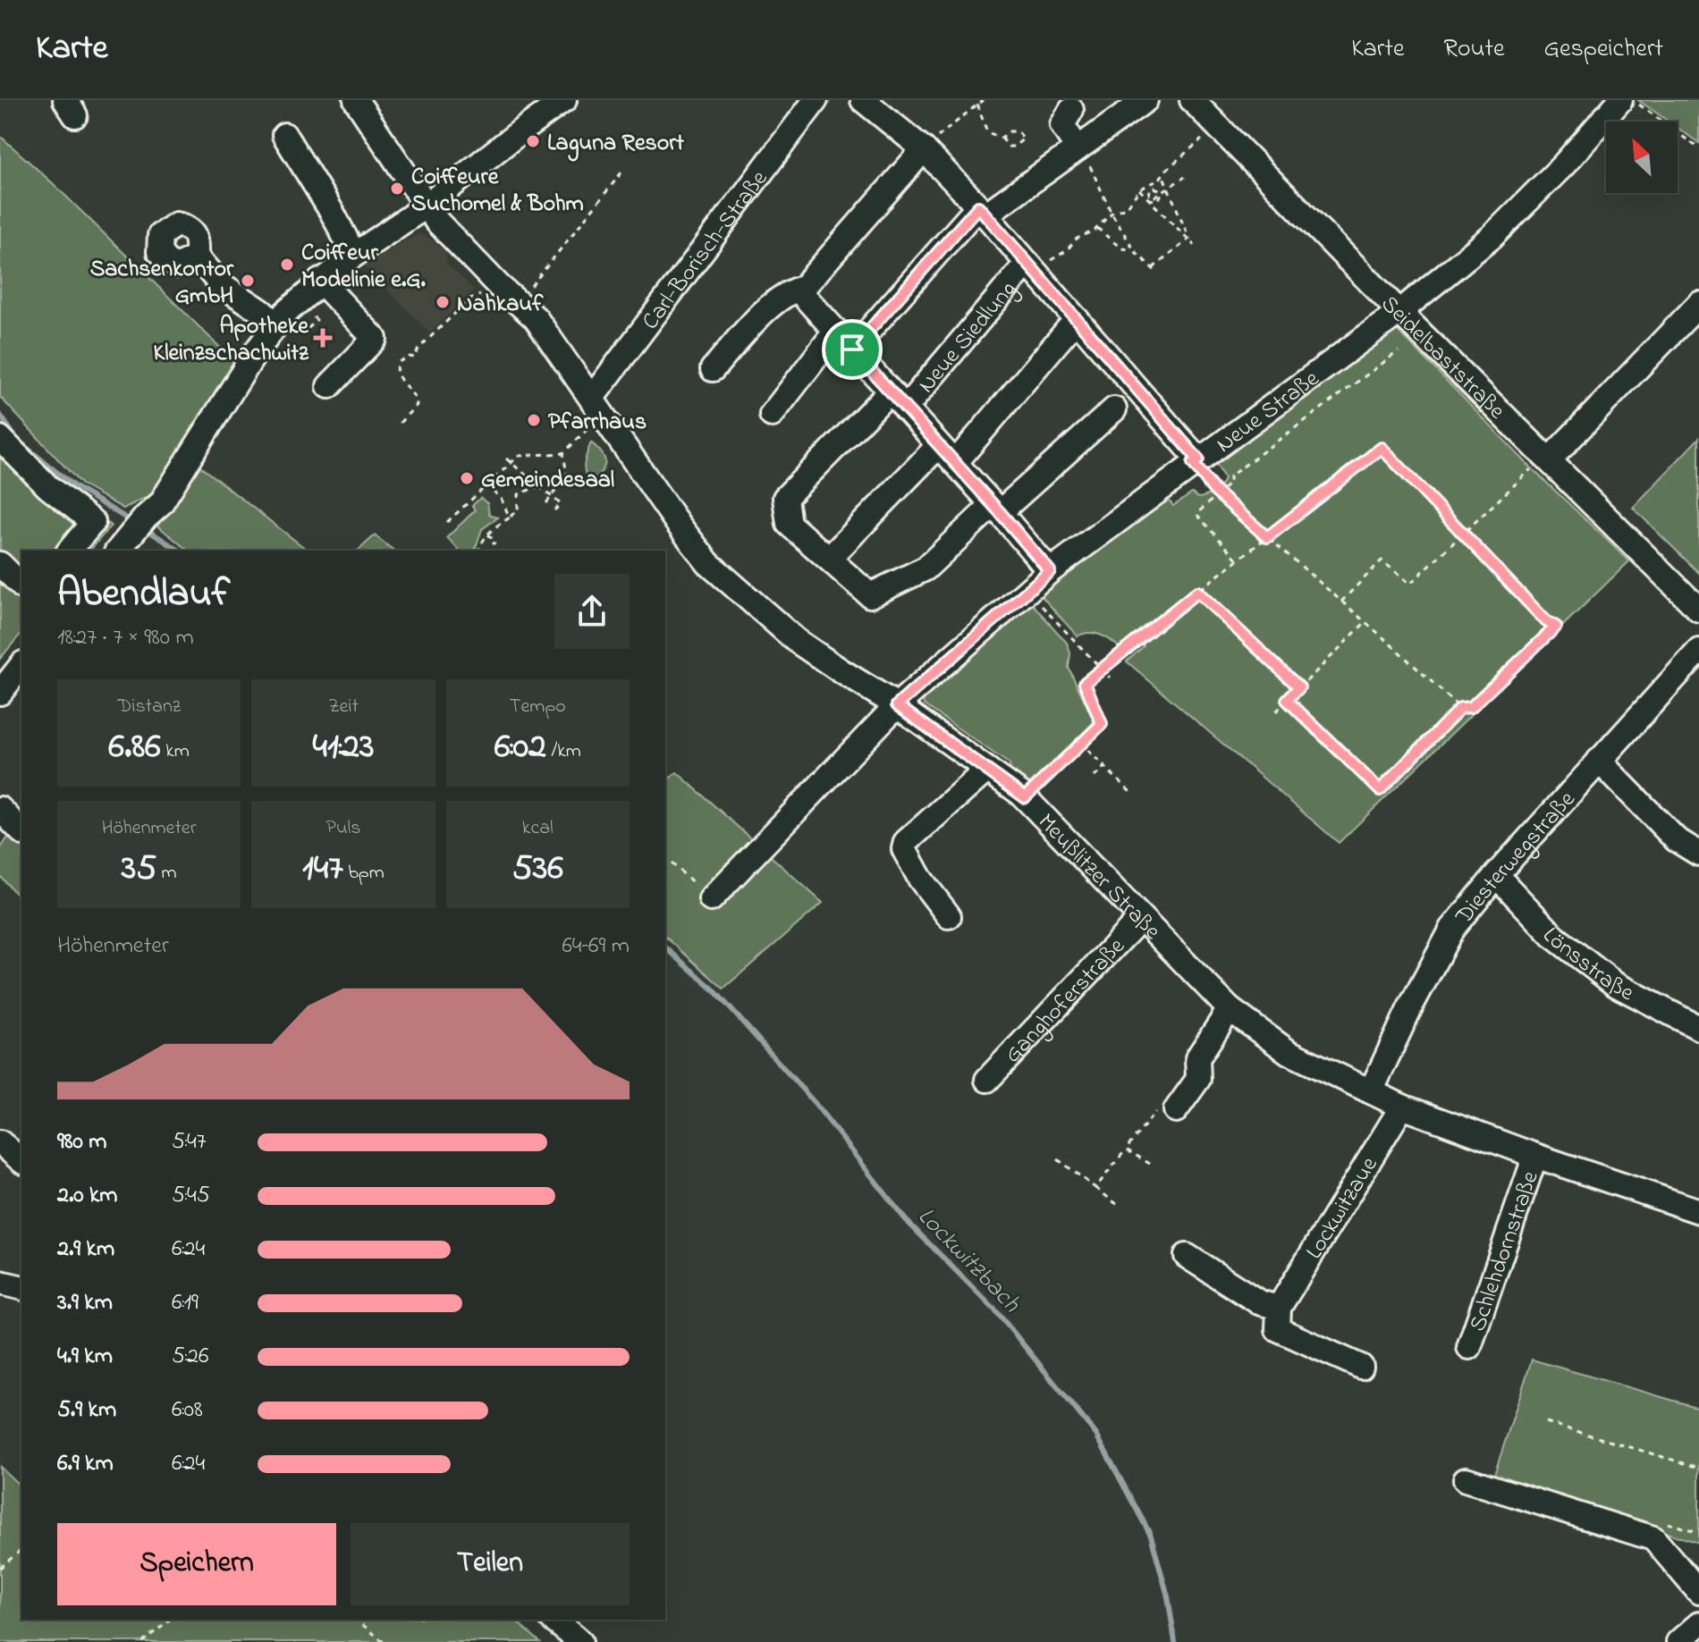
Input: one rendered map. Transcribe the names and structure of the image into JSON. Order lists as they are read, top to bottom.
{
  "streets": {
    "street": [
      "Carl-Borisch-Straße",
      "Neue Siedlung",
      "Seidelbaststraße",
      "Neue Straße",
      "Diesterwegstraße",
      "Meußlitzer Straße",
      "Lönsstraße",
      "Ganghoferstraße",
      "Lockwitzaue",
      "Schlehdornstraße"
    ]
  },
  "crossings": [
    ["Carl-Borisch-Straße", "Meußlitzer Straße"],
    ["Neue Siedlung", "Neue Straße"],
    ["Seidelbaststraße", "Neue Straße"],
    ["Neue Straße", "Meußlitzer Straße"],
    ["Diesterwegstraße", "Meußlitzer Straße"],
    ["Diesterwegstraße", "Lönsstraße"],
    ["Meußlitzer Straße", "Ganghoferstraße"],
    ["Meußlitzer Straße", "Lockwitzaue"],
    ["Meußlitzer Straße", "Schlehdornstraße"]
  ],
  "water": ["Lockwitzbach"],
  "places": {
    "other": [
      "Laguna Resort",
      "Coiffeure Suchomel & Bohm",
      "Coiffeur Modelinie e.G.",
      "Sachsenkontor GmbH",
      "Nahkauf",
      "Pfarrhaus",
      "Gemeindesaal"
    ],
    "health": ["Apotheke Kleinzschachwitz"]
  },
  "north": "top left",
  "page": {
    "header": "Karte",
    "nav": ["Karte", "Route", "Gespeichert"],
    "heading": ["Abendlauf", "18:27 · 7 × 980 m"],
    "stats": [
      ["Distanz", "6.86 km"],
      ["Zeit", "41:23"],
      ["Tempo", "6:02 /km"],
      ["Höhenmeter", "35 m"],
      ["Puls", "147 bpm"],
      ["kcal", "536"]
    ],
    "chart": ["Höhenmeter", "64–69 m"],
    "list": [
      {
        "name": "980 m",
        "note": "5:47"
      },
      {
        "name": "2.0 km",
        "note": "5:45"
      },
      {
        "name": "2.9 km",
        "note": "6:24"
      },
      {
        "name": "3.9 km",
        "note": "6:19"
      },
      {
        "name": "4.9 km",
        "note": "5:26"
      },
      {
        "name": "5.9 km",
        "note": "6:08"
      },
      {
        "name": "6.9 km",
        "note": "6:24"
      }
    ],
    "buttons": ["Speichern", "Teilen"]
  }
}
